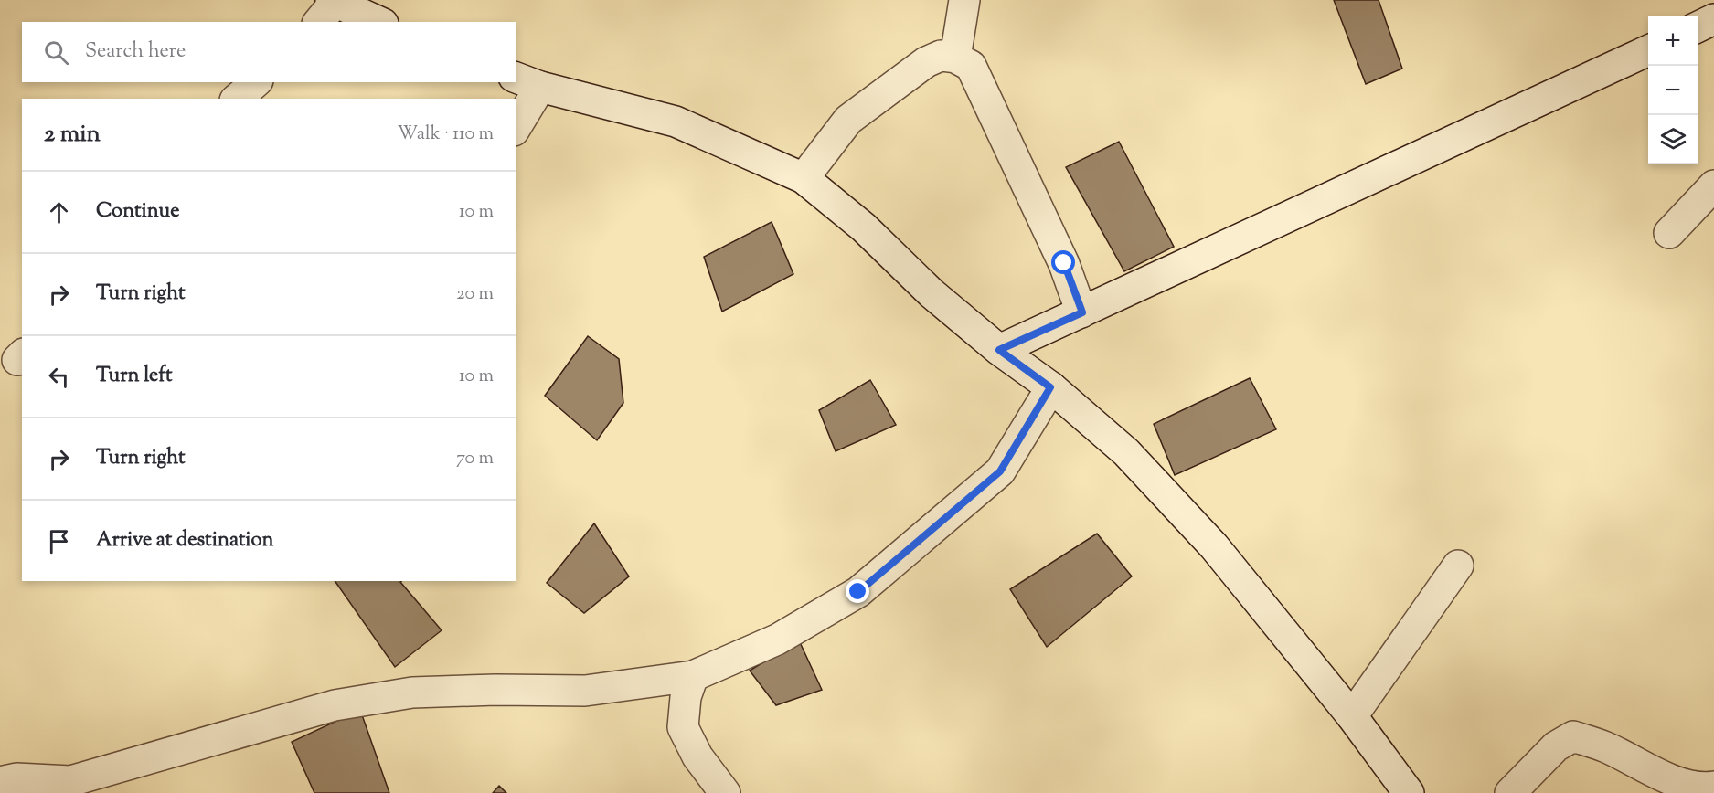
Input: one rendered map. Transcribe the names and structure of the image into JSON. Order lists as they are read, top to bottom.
{
  "page": {
    "map_buttons": ["+", "−"],
    "search": "Search here",
    "heading": ["2 min", "Walk · 110 m"],
    "list": [
      ["Continue", "10 m"],
      ["Turn right", "20 m"],
      ["Turn left", "10 m"],
      ["Turn right", "70 m"],
      "Arrive at destination"
    ]
  }
}
